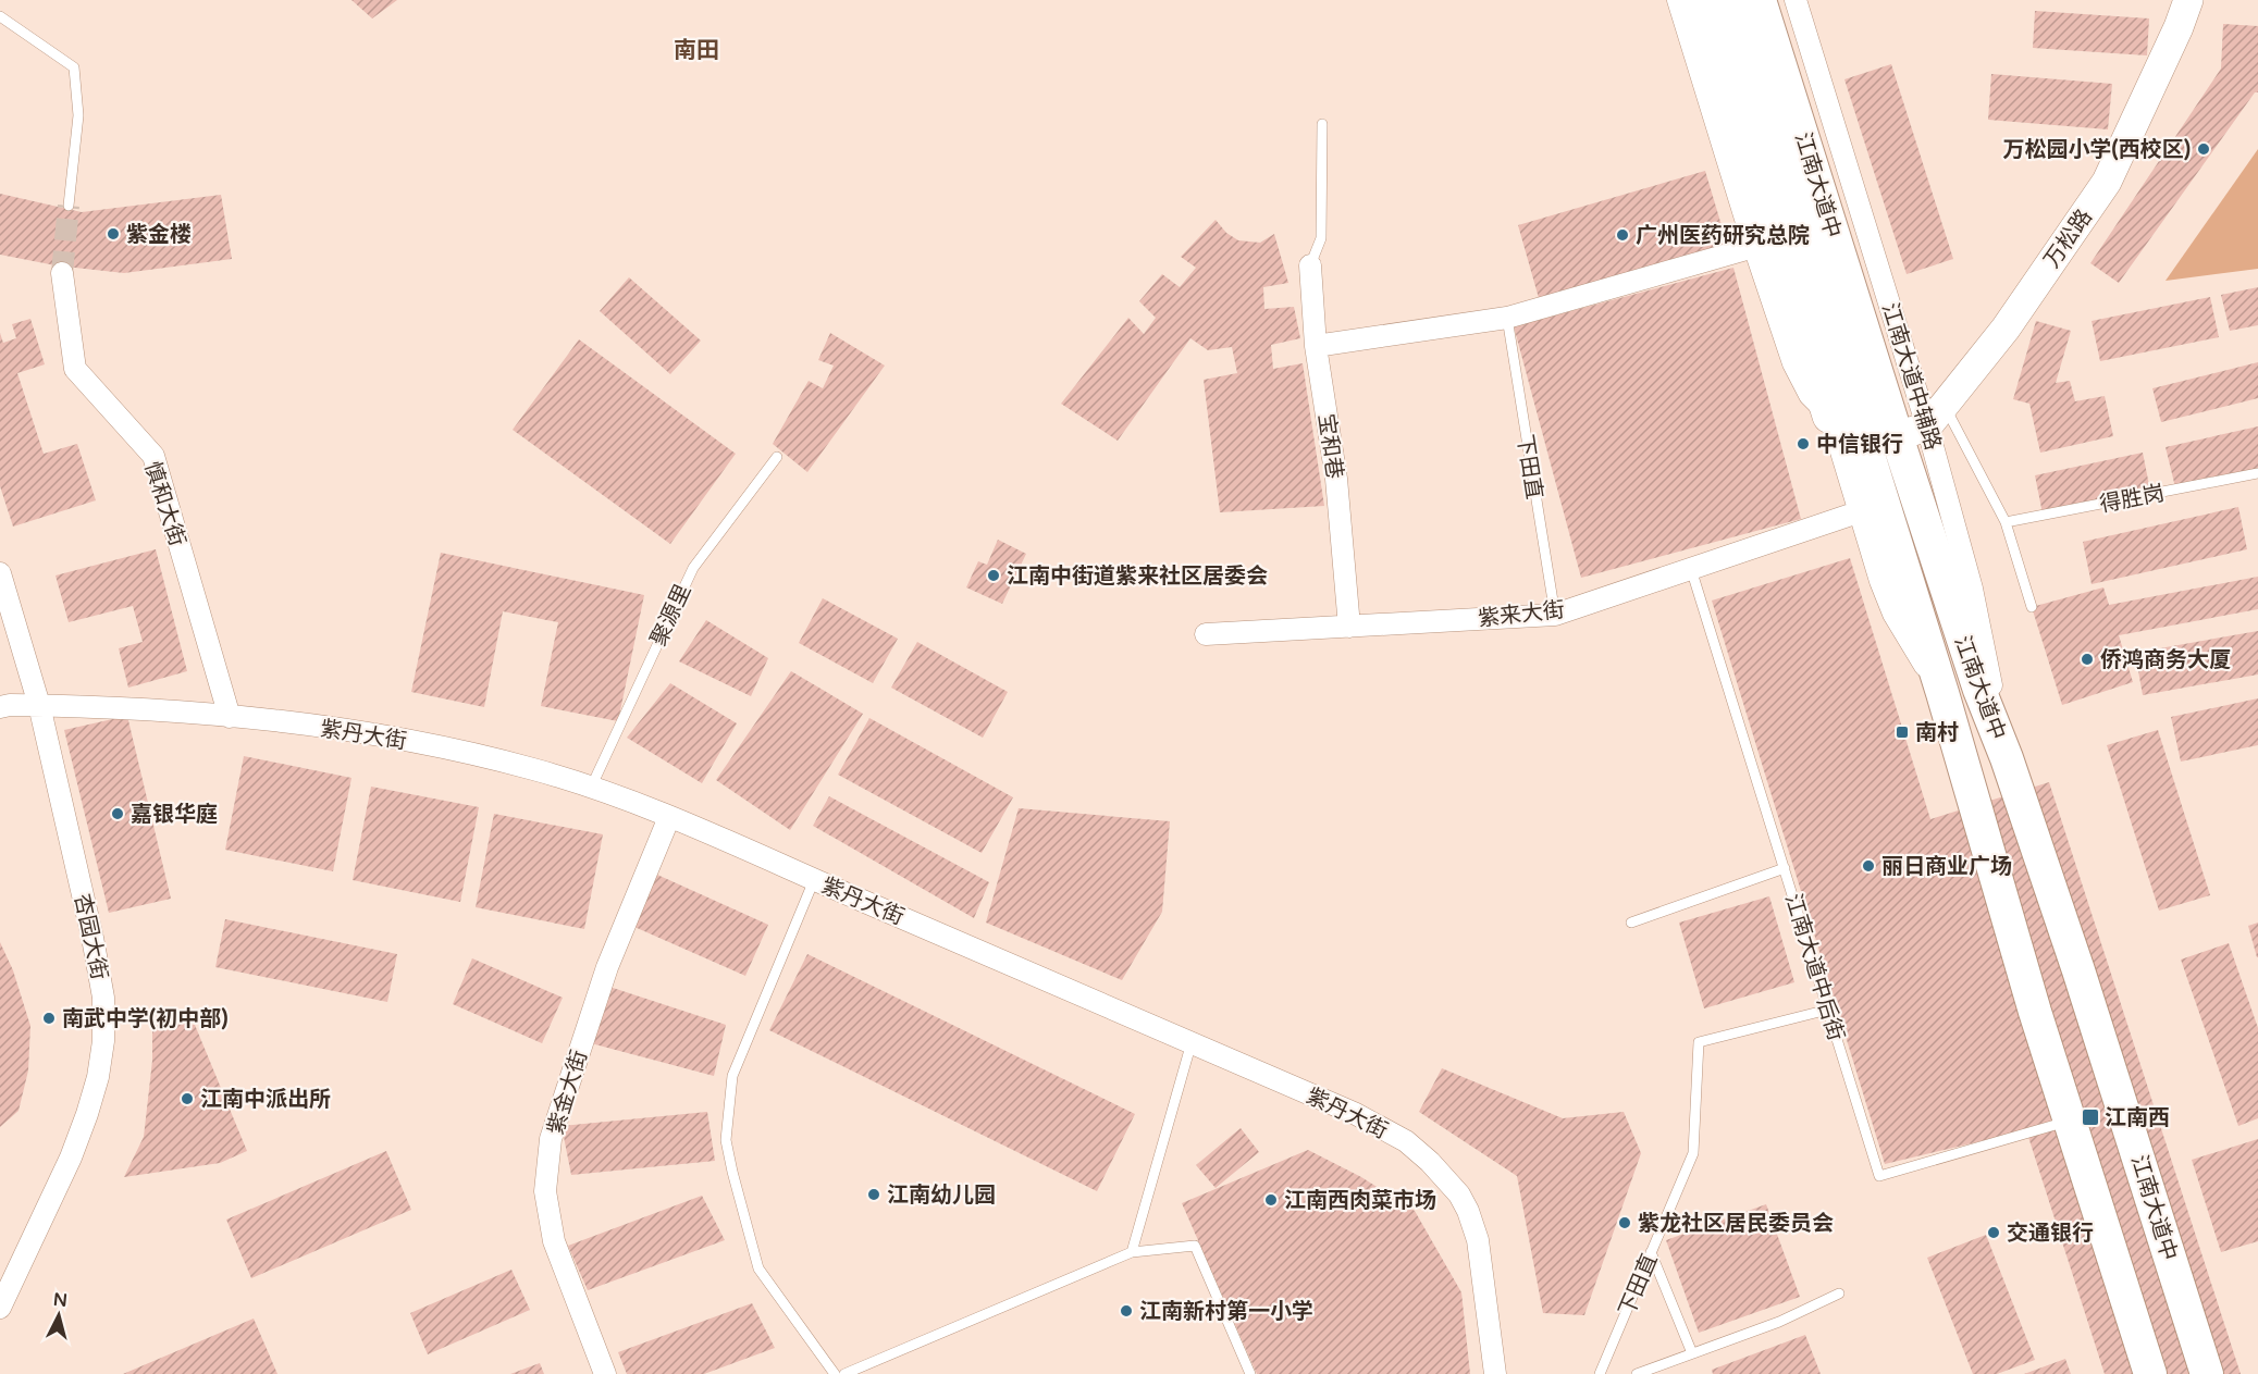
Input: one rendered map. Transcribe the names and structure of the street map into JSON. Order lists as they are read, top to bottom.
{
  "streets": {
    "main road": ["江南大道中"],
    "street": [
      "万松路",
      "江南大道中辅路",
      "宝和巷",
      "慎和大街",
      "紫来大街",
      "紫丹大街",
      "杏园大街",
      "紫金大街"
    ],
    "lane": [
      "下田直",
      "得胜岗",
      "聚源里",
      "江南大道中后街"
    ]
  },
  "crossings": [
    ["江南大道中", "江南大道中辅路"],
    ["江南大道中", "江南大道中后街"],
    ["万松路", "江南大道中辅路"],
    ["宝和巷", "紫来大街"],
    ["下田直", "紫来大街"],
    ["下田直", "江南大道中后街"],
    ["慎和大街", "紫丹大街"],
    ["紫来大街", "江南大道中后街"],
    ["聚源里", "紫丹大街"],
    ["紫丹大街", "杏园大街"],
    ["紫丹大街", "紫金大街"]
  ],
  "districts": ["南田"],
  "places": {
    "other": [
      "万松园小学(西校区)",
      "紫金楼",
      "广州医药研究总院",
      "中信银行",
      "江南中街道紫来社区居委会",
      "侨鸿商务大厦",
      "嘉银华庭",
      "丽日商业广场",
      "南武中学(初中部)",
      "江南中派出所",
      "江南幼儿园",
      "江南西肉菜市场",
      "紫龙社区居民委员会",
      "交通银行",
      "江南新村第一小学"
    ],
    "transit": ["南村", "江南西"]
  },
  "north": "top"
}
